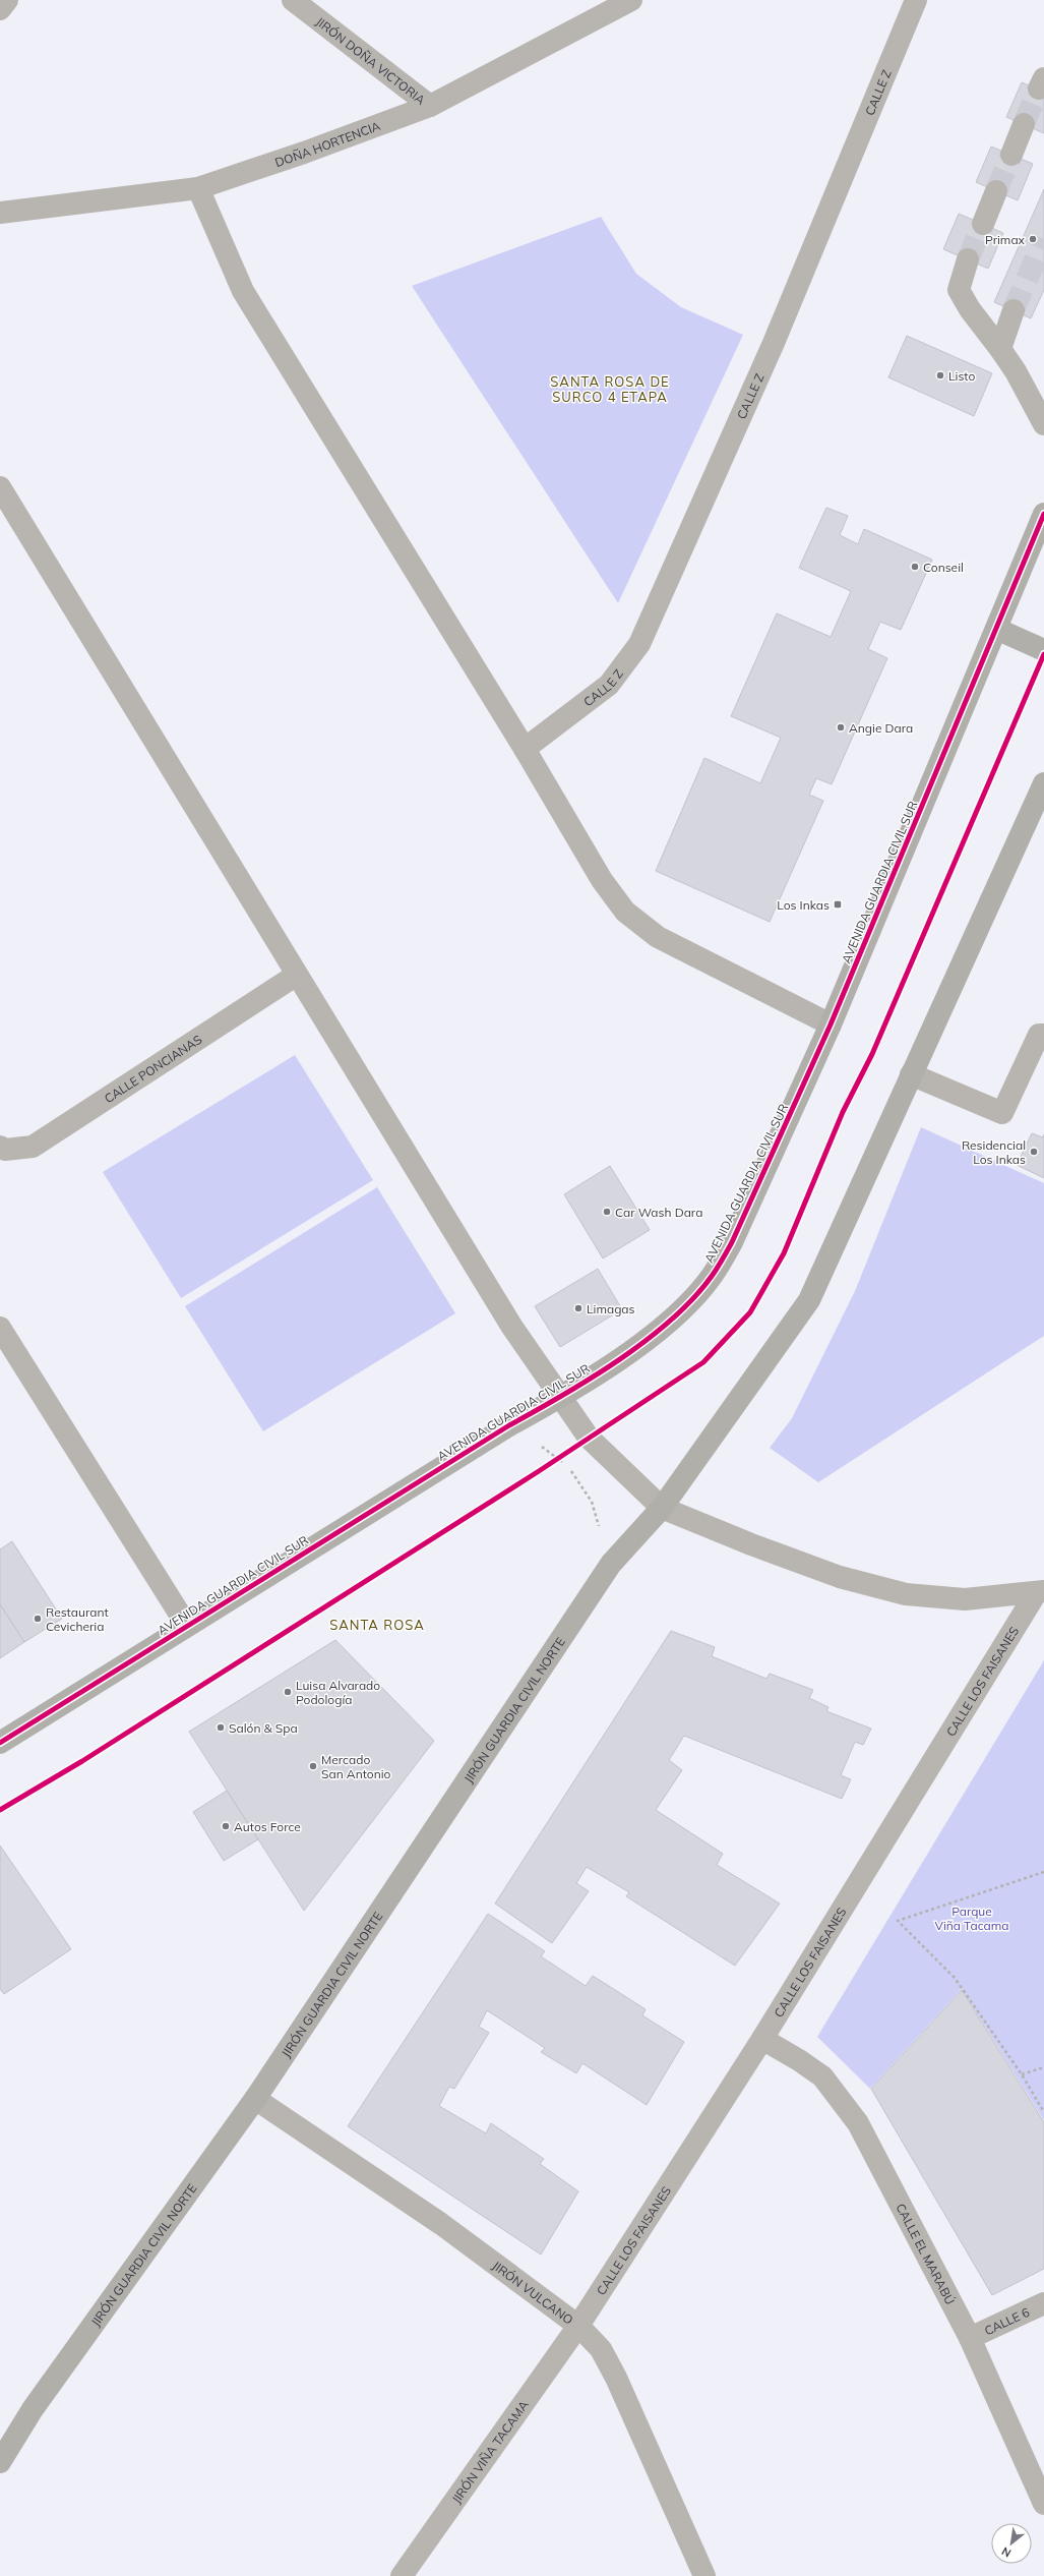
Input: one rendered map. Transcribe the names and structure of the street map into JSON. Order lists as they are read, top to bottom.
{
  "streets": {
    "main road": ["AVENIDA GUARDIA CIVIL SUR", "JIRÓN GUARDIA CIVIL NORTE"],
    "street": [
      "JIRÓN DOÑA VICTORIA",
      "CALLE Z",
      "DOÑA HORTENCIA",
      "CALLE PONCIANAS",
      "CALLE LOS FAISANES",
      "CALLE EL MARABÚ",
      "JIRÓN VULCANO",
      "CALLE 6",
      "JIRÓN VIÑA TACAMA"
    ]
  },
  "crossings": [
    ["JIRÓN DOÑA VICTORIA", "DOÑA HORTENCIA"],
    ["CALLE LOS FAISANES", "JIRÓN GUARDIA CIVIL NORTE"],
    ["CALLE LOS FAISANES", "CALLE EL MARABÚ"],
    ["CALLE LOS FAISANES", "JIRÓN VULCANO"],
    ["CALLE LOS FAISANES", "JIRÓN VIÑA TACAMA"],
    ["JIRÓN GUARDIA CIVIL NORTE", "JIRÓN VULCANO"],
    ["CALLE EL MARABÚ", "CALLE 6"],
    ["JIRÓN VULCANO", "JIRÓN VIÑA TACAMA"]
  ],
  "districts": ["SANTA ROSA DE SURCO 4 ETAPA", "SANTA ROSA"],
  "parks": ["Parque Viña Tacama"],
  "places": {
    "other": [
      "Primax",
      "Listo",
      "Conseil",
      "Angie Dara",
      "Residencial Los Inkas",
      "Car Wash Dara",
      "Limagas",
      "Restaurant Cevicheria",
      "Luisa Alvarado Podología",
      "Salón & Spa",
      "Mercado San Antonio",
      "Autos Force"
    ],
    "transit": ["Los Inkas"]
  },
  "north": "bottom left"
}
